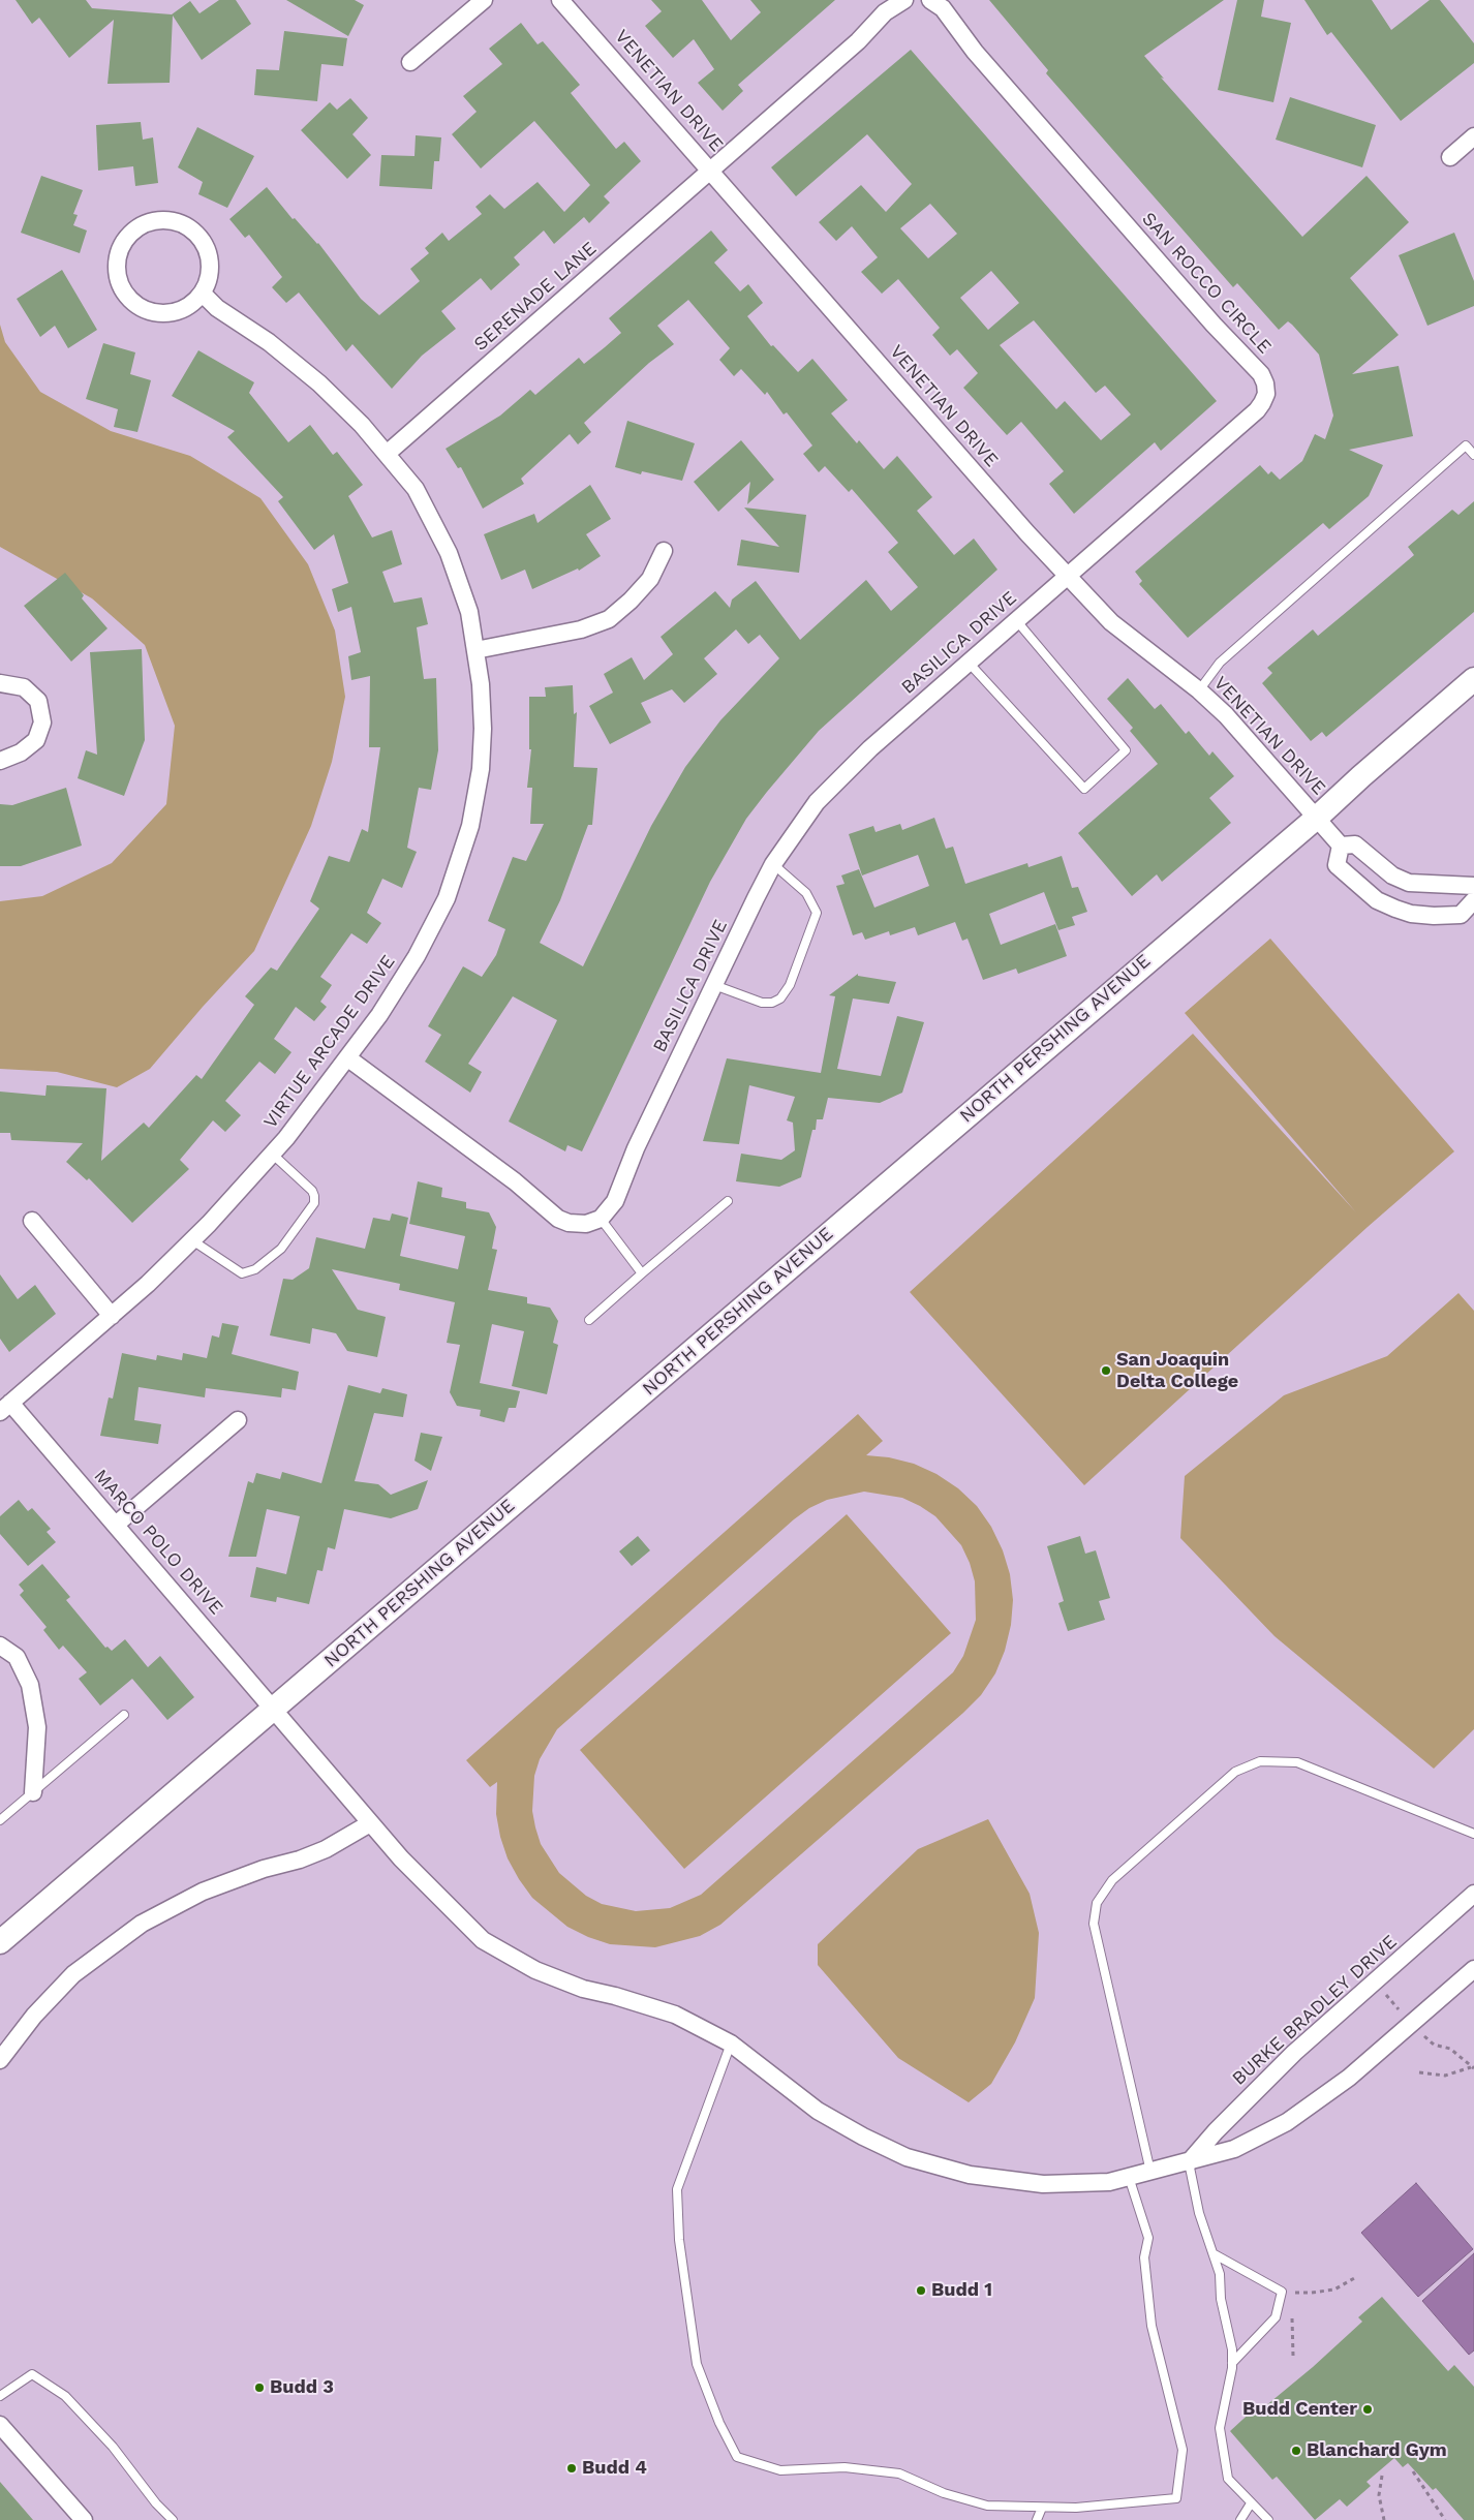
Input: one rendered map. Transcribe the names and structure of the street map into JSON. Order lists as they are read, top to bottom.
{
  "streets": {
    "main road": ["NORTH PERSHING AVENUE"],
    "street": [
      "VENETIAN DRIVE",
      "SAN ROCCO CIRCLE",
      "SERENADE LANE",
      "BASILICA DRIVE",
      "VIRTUE ARCADE DRIVE",
      "MARCO POLO DRIVE",
      "BURKE BRADLEY DRIVE"
    ]
  },
  "crossings": [
    ["VENETIAN DRIVE", "SAN ROCCO CIRCLE"],
    ["VENETIAN DRIVE", "SERENADE LANE"],
    ["VENETIAN DRIVE", "BASILICA DRIVE"],
    ["VENETIAN DRIVE", "NORTH PERSHING AVENUE"],
    ["SAN ROCCO CIRCLE", "BASILICA DRIVE"],
    ["SERENADE LANE", "VIRTUE ARCADE DRIVE"],
    ["NORTH PERSHING AVENUE", "MARCO POLO DRIVE"],
    ["VIRTUE ARCADE DRIVE", "MARCO POLO DRIVE"]
  ],
  "places": [
    "San Joaquin Delta College",
    "Budd 1",
    "Budd 3",
    "Budd Center",
    "Blanchard Gym",
    "Budd 4"
  ]
}
